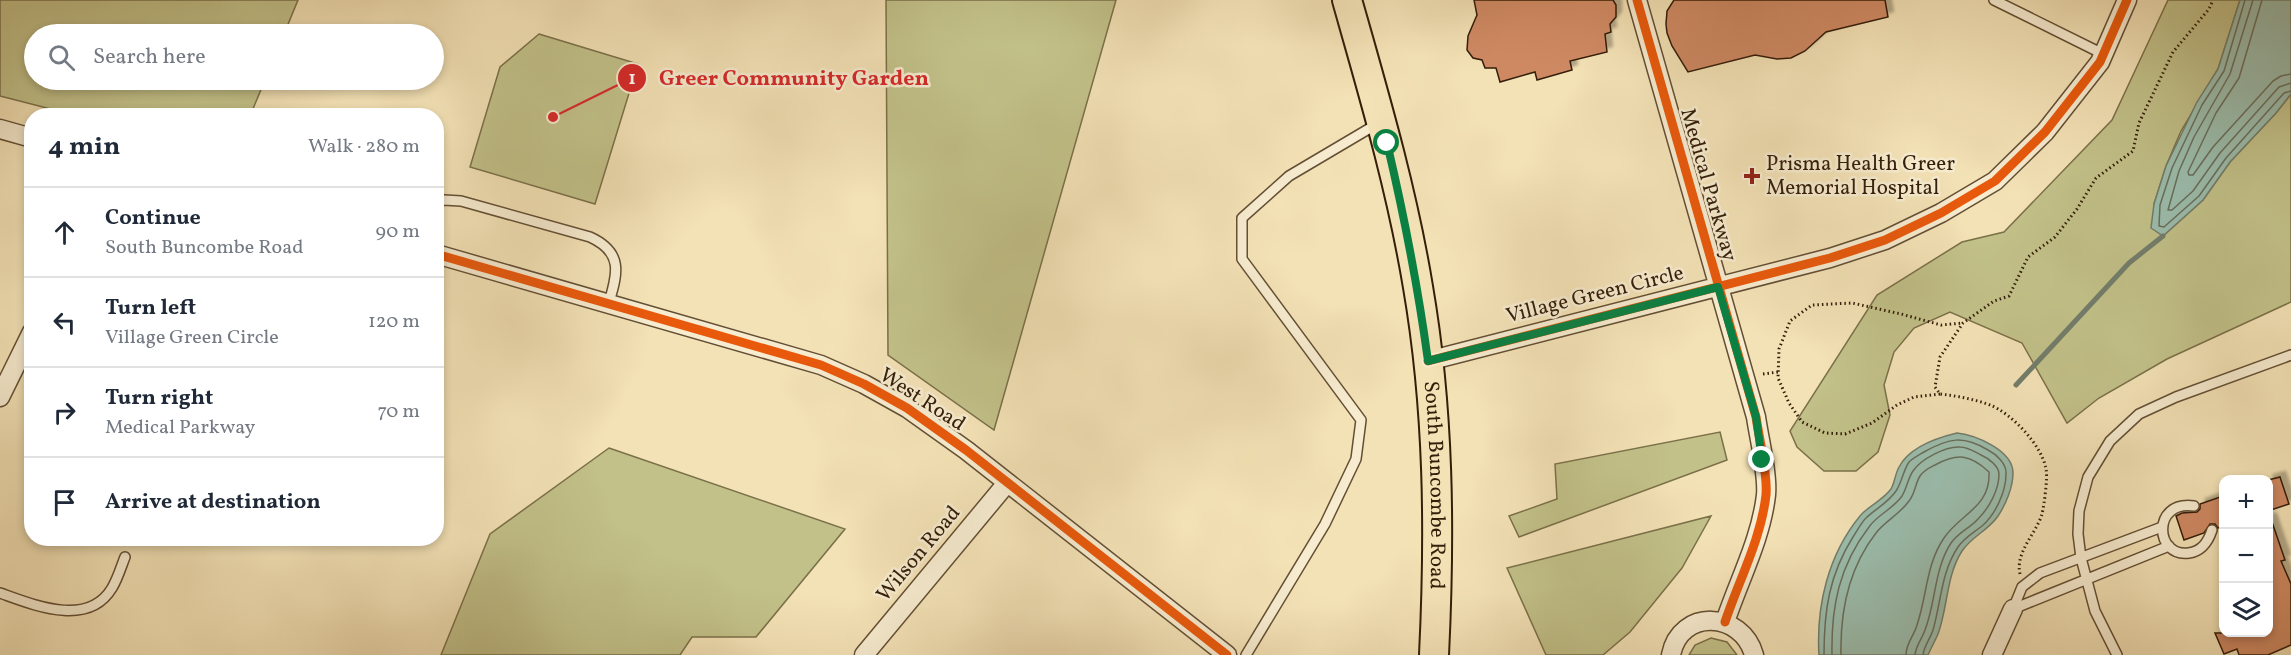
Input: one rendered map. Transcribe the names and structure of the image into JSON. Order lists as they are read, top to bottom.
{
  "streets": {
    "main road": ["South Buncombe Road"],
    "street": [
      "Medical Parkway",
      "Village Green Circle",
      "West Road",
      "Wilson Road"
    ]
  },
  "crossings": [
    ["Medical Parkway", "Village Green Circle"],
    ["Village Green Circle", "South Buncombe Road"],
    ["West Road", "Wilson Road"]
  ],
  "places": {
    "other": ["Greer Community Garden"],
    "health": ["Prisma Health Greer Memorial Hospital"]
  },
  "page": {
    "search": "Search here",
    "heading": ["4 min", "Walk · 280 m"],
    "list": [
      ["Continue", "South Buncombe Road", "90 m"],
      ["Turn left", "Village Green Circle", "120 m"],
      ["Turn right", "Medical Parkway", "70 m"],
      "Arrive at destination"
    ],
    "map_buttons": ["+", "−"]
  }
}
